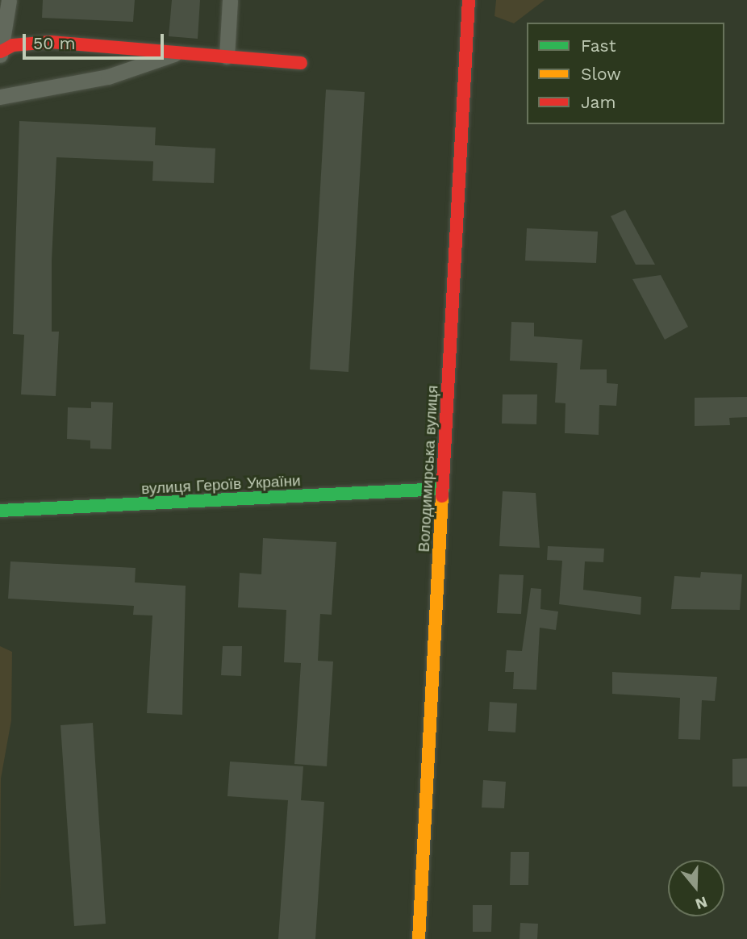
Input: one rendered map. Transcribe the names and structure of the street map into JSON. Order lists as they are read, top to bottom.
{
  "streets": {
    "main road": ["Володимирська вулиця", "вулиця Героїв України"]
  },
  "crossings": [
    ["Володимирська вулиця", "вулиця Героїв України"]
  ],
  "legend": ["Fast", "Slow", "Jam"],
  "scale_bar": "50 m",
  "north": "bottom"
}
